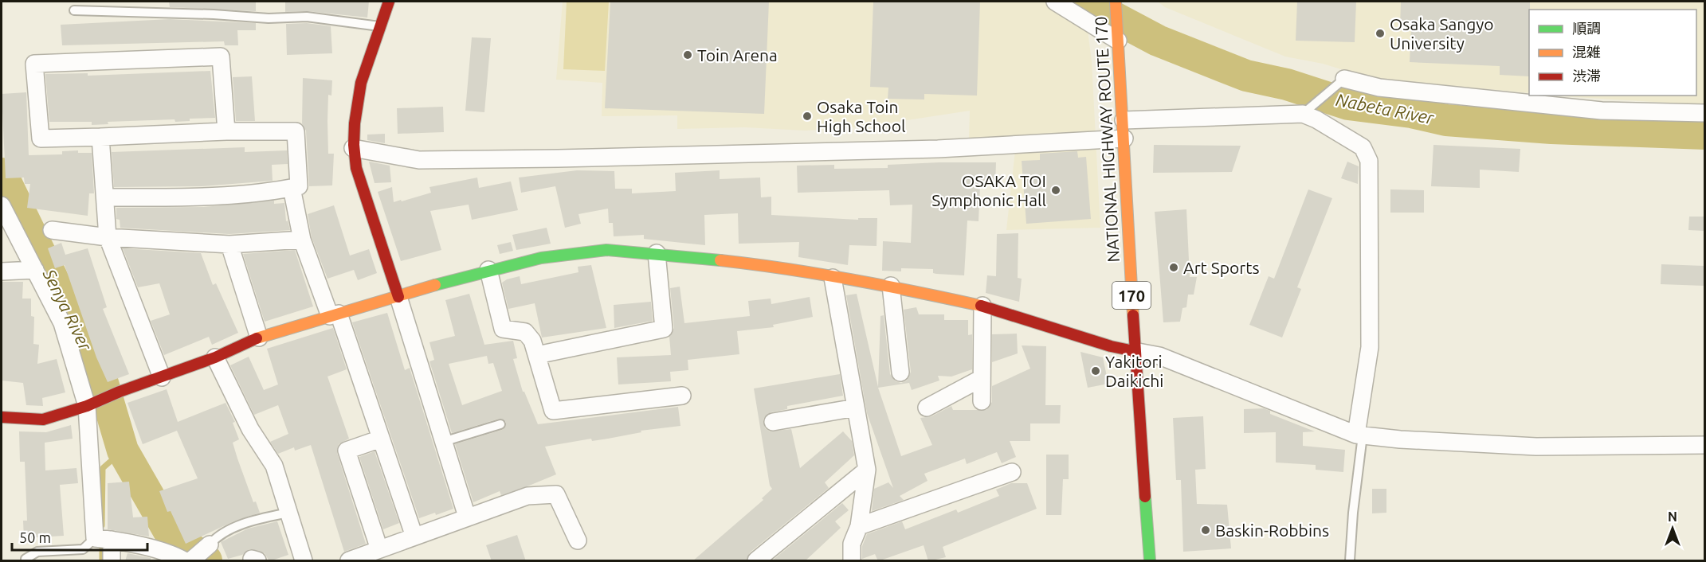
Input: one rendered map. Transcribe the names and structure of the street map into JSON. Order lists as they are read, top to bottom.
{
  "streets": {
    "main road": ["NATIONAL HIGHWAY ROUTE 170", "170"]
  },
  "water": ["Nabeta River", "Senya River"],
  "places": [
    "Osaka Sangyo University",
    "Toin Arena",
    "Osaka Toin High School",
    "OSAKA TOI Symphonic Hall",
    "Art Sports",
    "Yakitori Daikichi",
    "Baskin-Robbins"
  ],
  "legend": ["順調", "混雑", "渋滞"],
  "scale_bar": "50 m",
  "north": "top"
}
